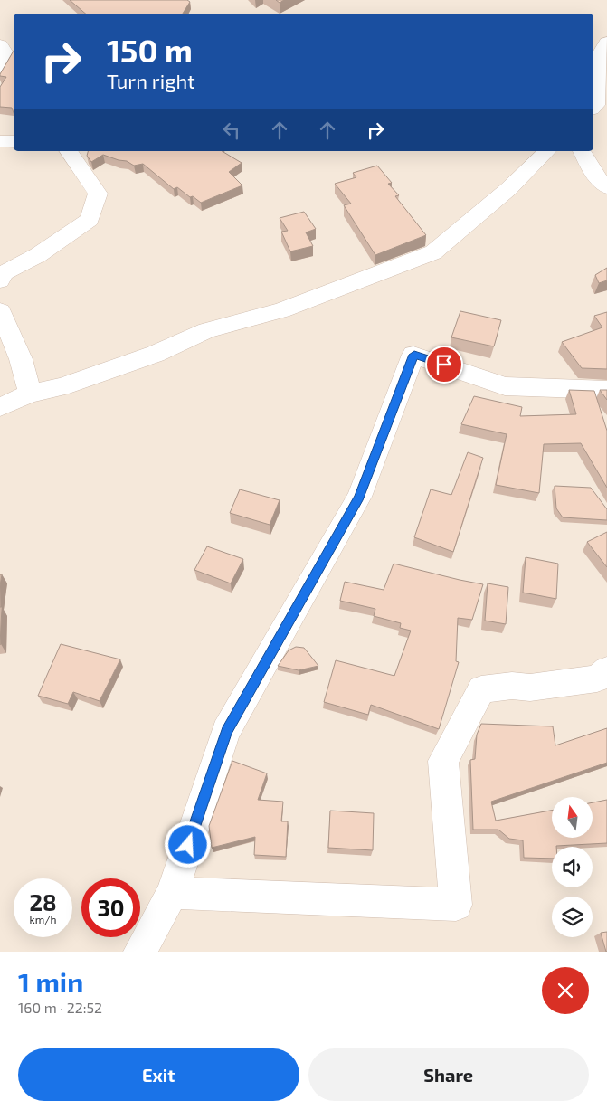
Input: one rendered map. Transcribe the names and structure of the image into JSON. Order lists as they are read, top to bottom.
{
  "north": "top",
  "page": {
    "turn": ["150 m", "Turn right"],
    "speed": "28 km/h",
    "limit": "30",
    "heading": ["1 min", "160 m · 22:52"],
    "buttons": ["Exit", "Share"]
  }
}
